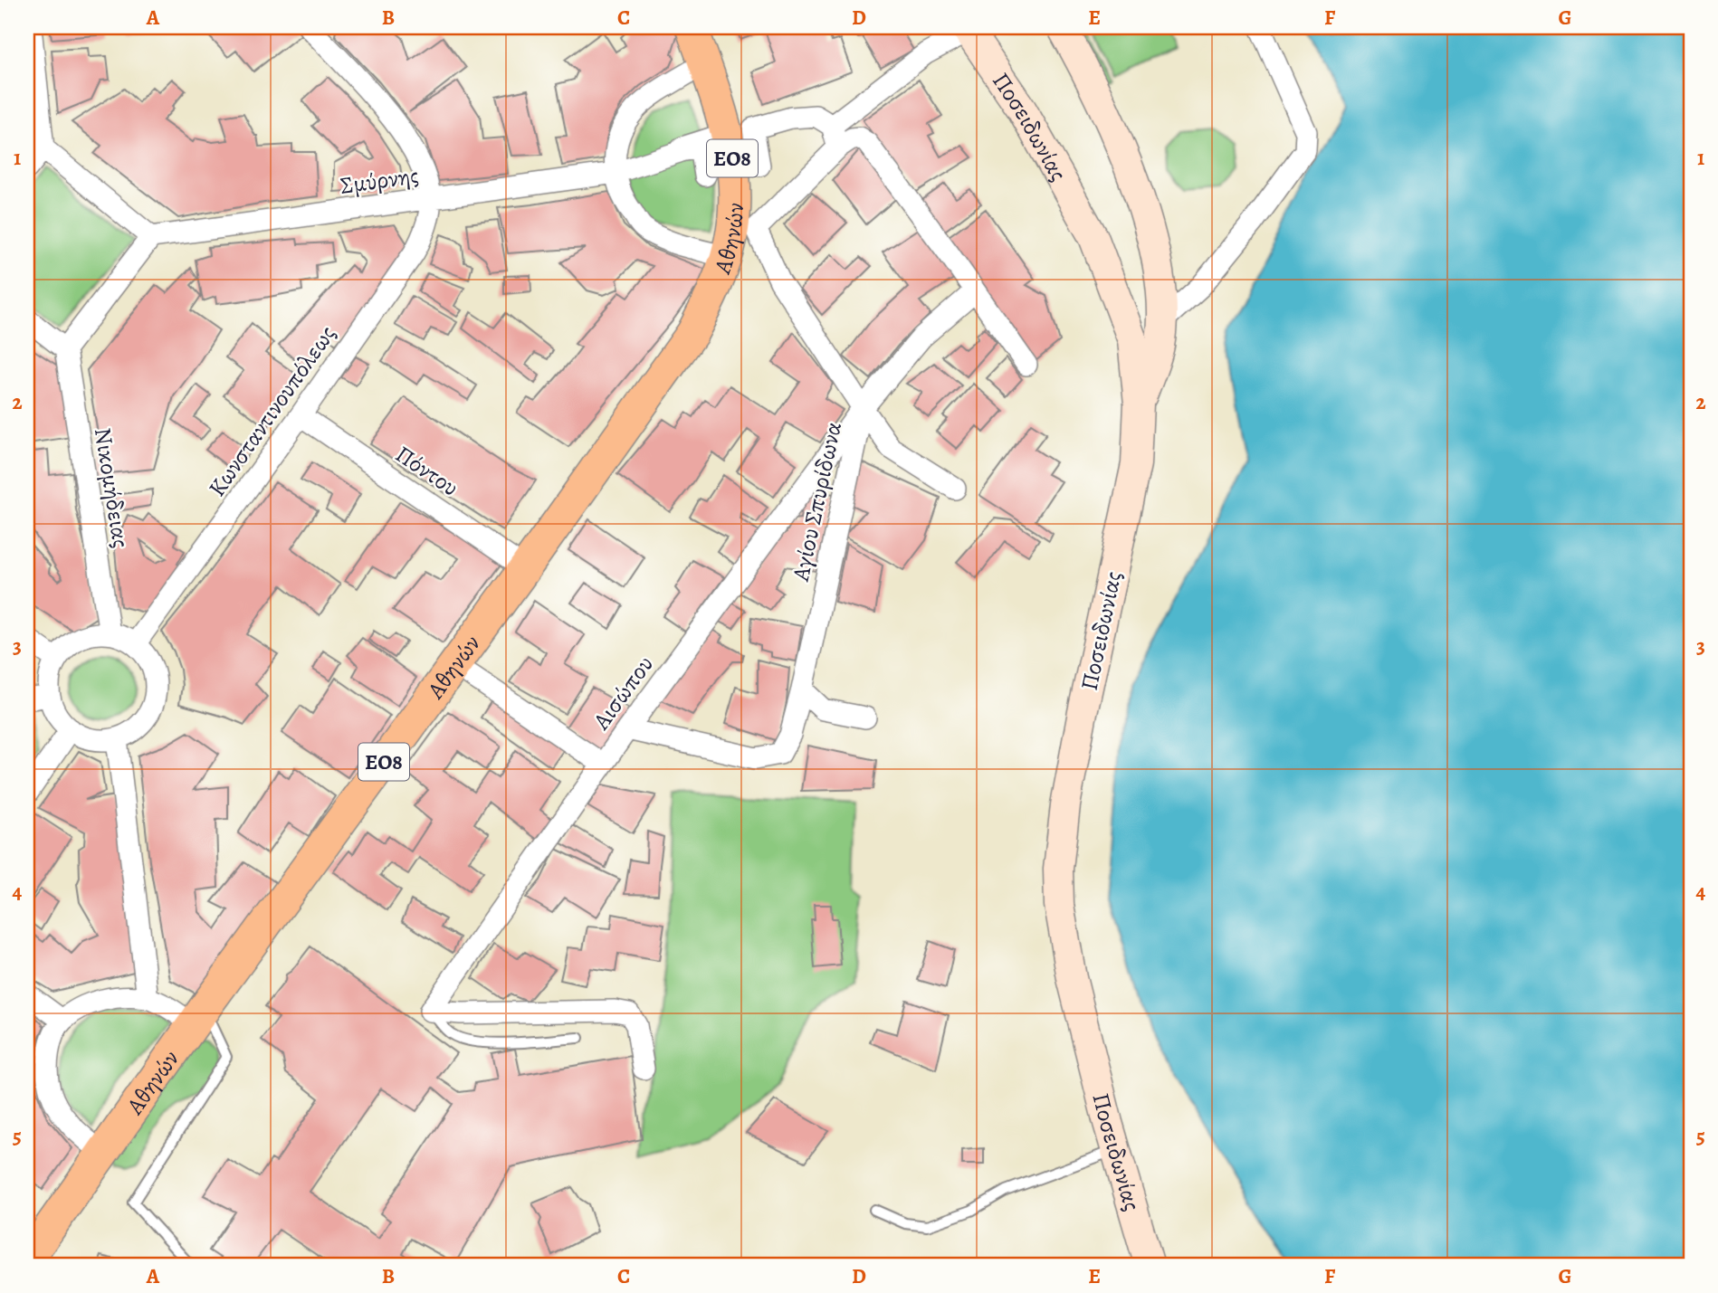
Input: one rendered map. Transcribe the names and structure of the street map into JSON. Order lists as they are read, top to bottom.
{
  "streets": {
    "main road": ["ΕΟ8", "Αθηνών"],
    "street": [
      "Ποσειδωνίας",
      "Σμύρνης",
      "Κωνσταντινουπόλεως",
      "Πόντου",
      "Νικομήδειας",
      "Αγίου Σπυρίδωνα",
      "Αισώπου"
    ]
  },
  "crossings": [
    ["Σμύρνης", "Αθηνών"],
    ["Σμύρνης", "Κωνσταντινουπόλεως"],
    ["Αθηνών", "Πόντου"],
    ["Αθηνών", "Αγίου Σπυρίδωνα"],
    ["Κωνσταντινουπόλεως", "Πόντου"],
    ["Κωνσταντινουπόλεως", "Νικομήδειας"],
    ["Αγίου Σπυρίδωνα", "Αισώπου"]
  ],
  "grid": {
    "columns": [
      "A",
      "B",
      "C",
      "D",
      "E",
      "F",
      "G"
    ],
    "rows": [
      "1",
      "2",
      "3",
      "4",
      "5"
    ]
  }
}
